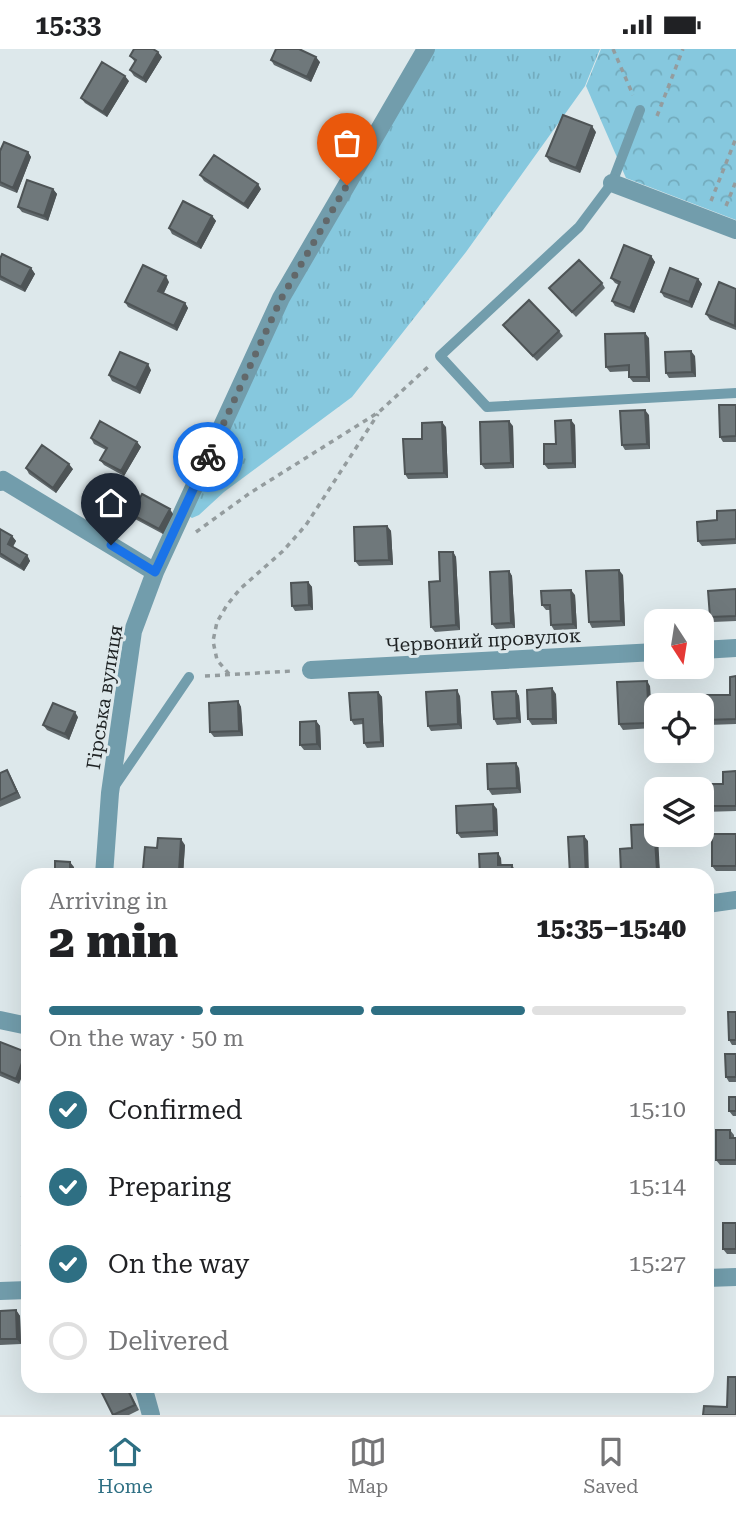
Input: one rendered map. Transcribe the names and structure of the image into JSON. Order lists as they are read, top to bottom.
{
  "streets": {
    "street": ["Червоний провулок", "Гірська вулиця"]
  },
  "north": "bottom",
  "page": {
    "status": "15:33",
    "heading": ["2 min", "Arriving in", "15:35–15:40"],
    "bar": "On the way · 50 m",
    "list": [
      ["Confirmed", "15:10"],
      ["Preparing", "15:14"],
      ["On the way", "15:27"],
      "Delivered"
    ],
    "tabs": ["Home", "Map", "Saved"]
  }
}
